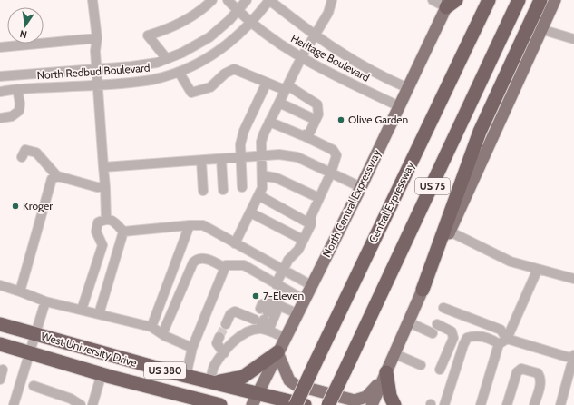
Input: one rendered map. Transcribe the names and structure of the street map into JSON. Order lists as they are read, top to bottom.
{
  "streets": {
    "highway": [
      "US 75",
      "Central Expressway",
      "West University Drive",
      "US 380"
    ],
    "main road": ["North Central Expressway"],
    "street": ["Heritage Boulevard", "North Redbud Boulevard"]
  },
  "crossings": [
    ["Heritage Boulevard", "North Redbud Boulevard"],
    ["Heritage Boulevard", "North Central Expressway"],
    ["North Central Expressway", "West University Drive"]
  ],
  "places": ["Olive Garden", "Kroger", "7-Eleven"],
  "north": "bottom"
}
